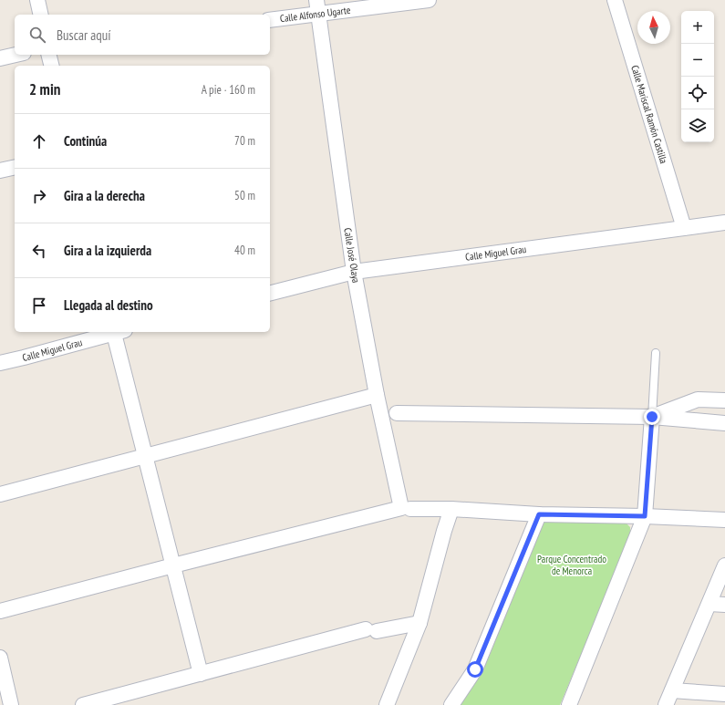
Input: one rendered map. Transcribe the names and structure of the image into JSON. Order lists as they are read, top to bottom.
{
  "streets": {
    "street": [
      "Calle Alfonso Ugarte",
      "Calle Mariscal Ramón Castilla",
      "Calle Miguel Grau",
      "Calle José Olaya"
    ]
  },
  "crossings": [
    ["Calle Alfonso Ugarte", "Calle José Olaya"],
    ["Calle Mariscal Ramón Castilla", "Calle Miguel Grau"],
    ["Calle Miguel Grau", "Calle José Olaya"]
  ],
  "parks": ["Parque Concentrado de Menorca"],
  "north": "top",
  "page": {
    "map_buttons": ["+", "−"],
    "search": "Buscar aquí",
    "heading": ["2 min", "A pie · 160 m"],
    "list": [
      ["Continúa", "70 m"],
      ["Gira a la derecha", "50 m"],
      ["Gira a la izquierda", "40 m"],
      "Llegada al destino"
    ]
  }
}
